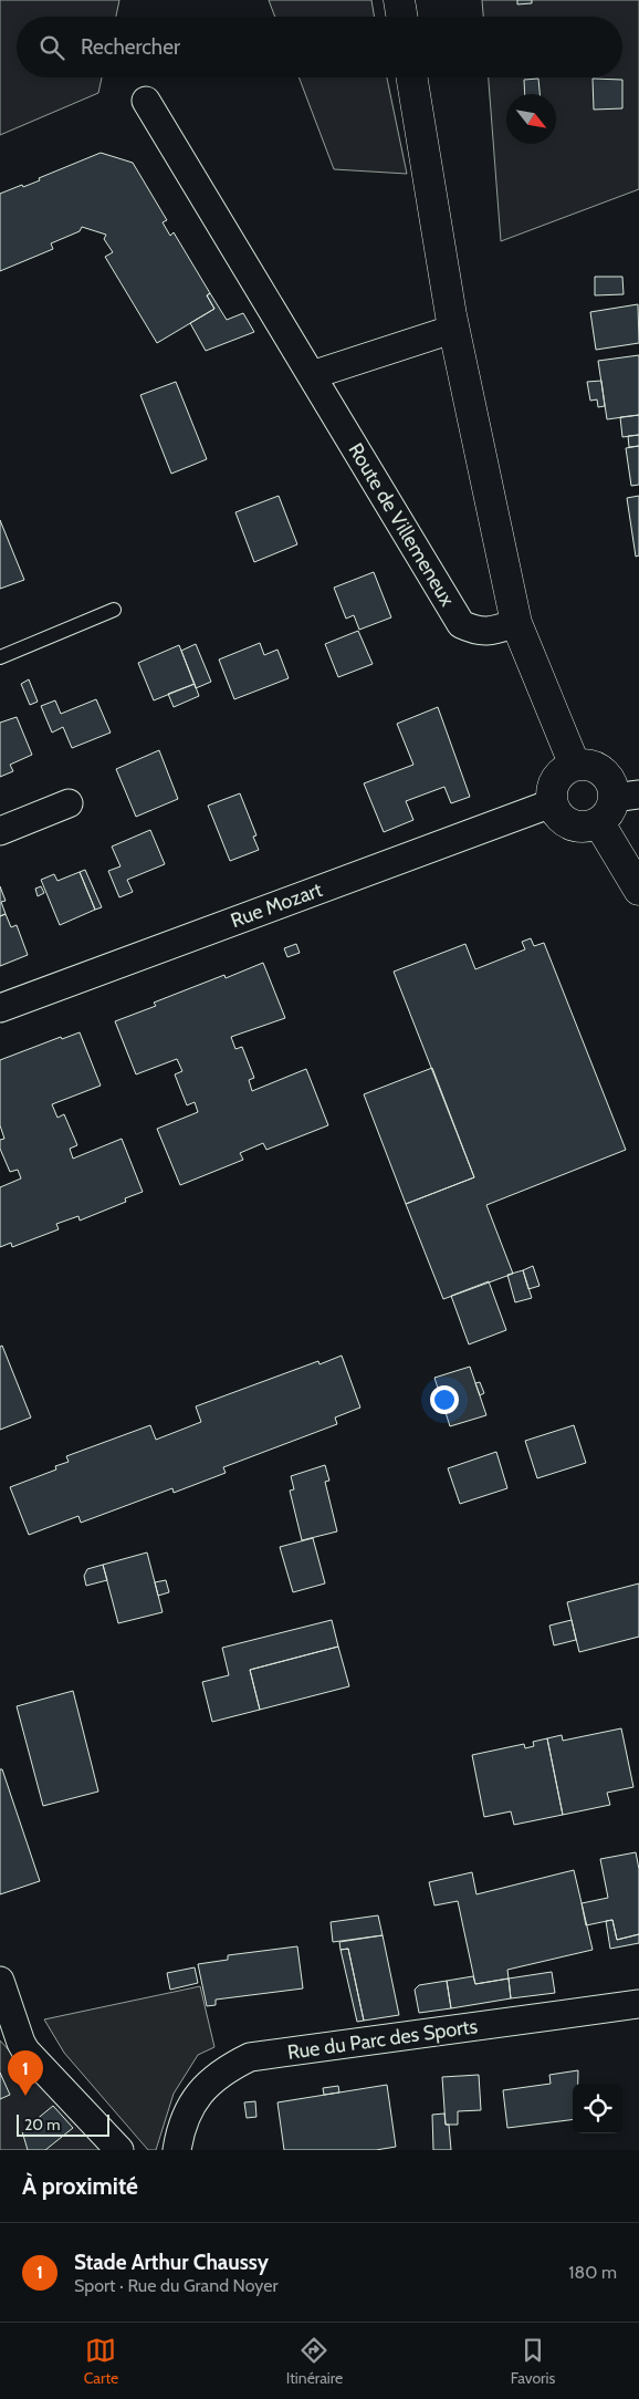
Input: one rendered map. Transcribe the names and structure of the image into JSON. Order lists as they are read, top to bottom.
{
  "streets": {
    "street": ["Route de Villemeneux", "Rue Mozart", "Rue du Parc des Sports"]
  },
  "scale_bar": "20 m",
  "north": "bottom right",
  "page": {
    "search": "Rechercher",
    "pins": "1",
    "scale": "20 m",
    "heading": "À proximité",
    "list": [
      {
        "mark": "1",
        "name": "Stade Arthur Chaussy",
        "note": "Sport · Rue du Grand Noyer",
        "value": "180 m"
      }
    ],
    "nav": ["Carte", "Itinéraire", "Favoris"]
  }
}
